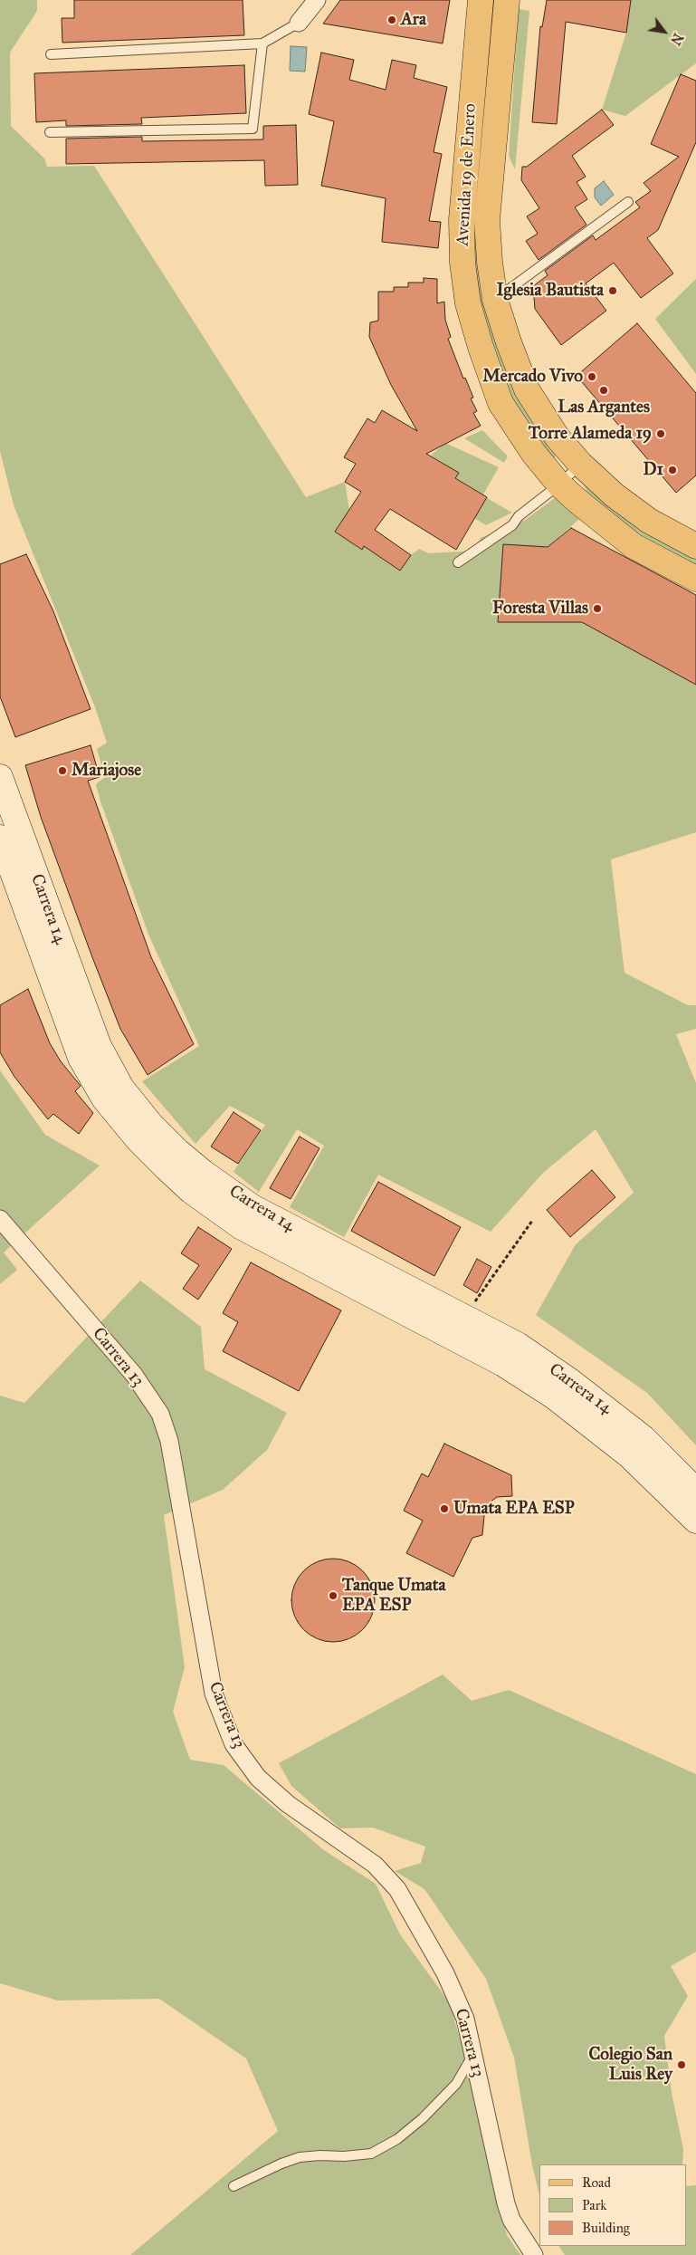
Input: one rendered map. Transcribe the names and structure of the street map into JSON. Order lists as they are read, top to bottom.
{
  "streets": {
    "main road": ["Avenida 19 de Enero", "Carrera 14"],
    "street": ["Carrera 13"]
  },
  "places": [
    "Ara",
    "Iglesia Bautista",
    "Mercado Vivo",
    "Las Argantes",
    "Torre Alameda 19",
    "D1",
    "Foresta Villas",
    "Mariajose",
    "Umata EPA ESP",
    "Tanque Umata EPA ESP",
    "Colegio San Luis Rey"
  ],
  "legend": ["Road", "Park", "Building"],
  "north": "bottom right"
}
